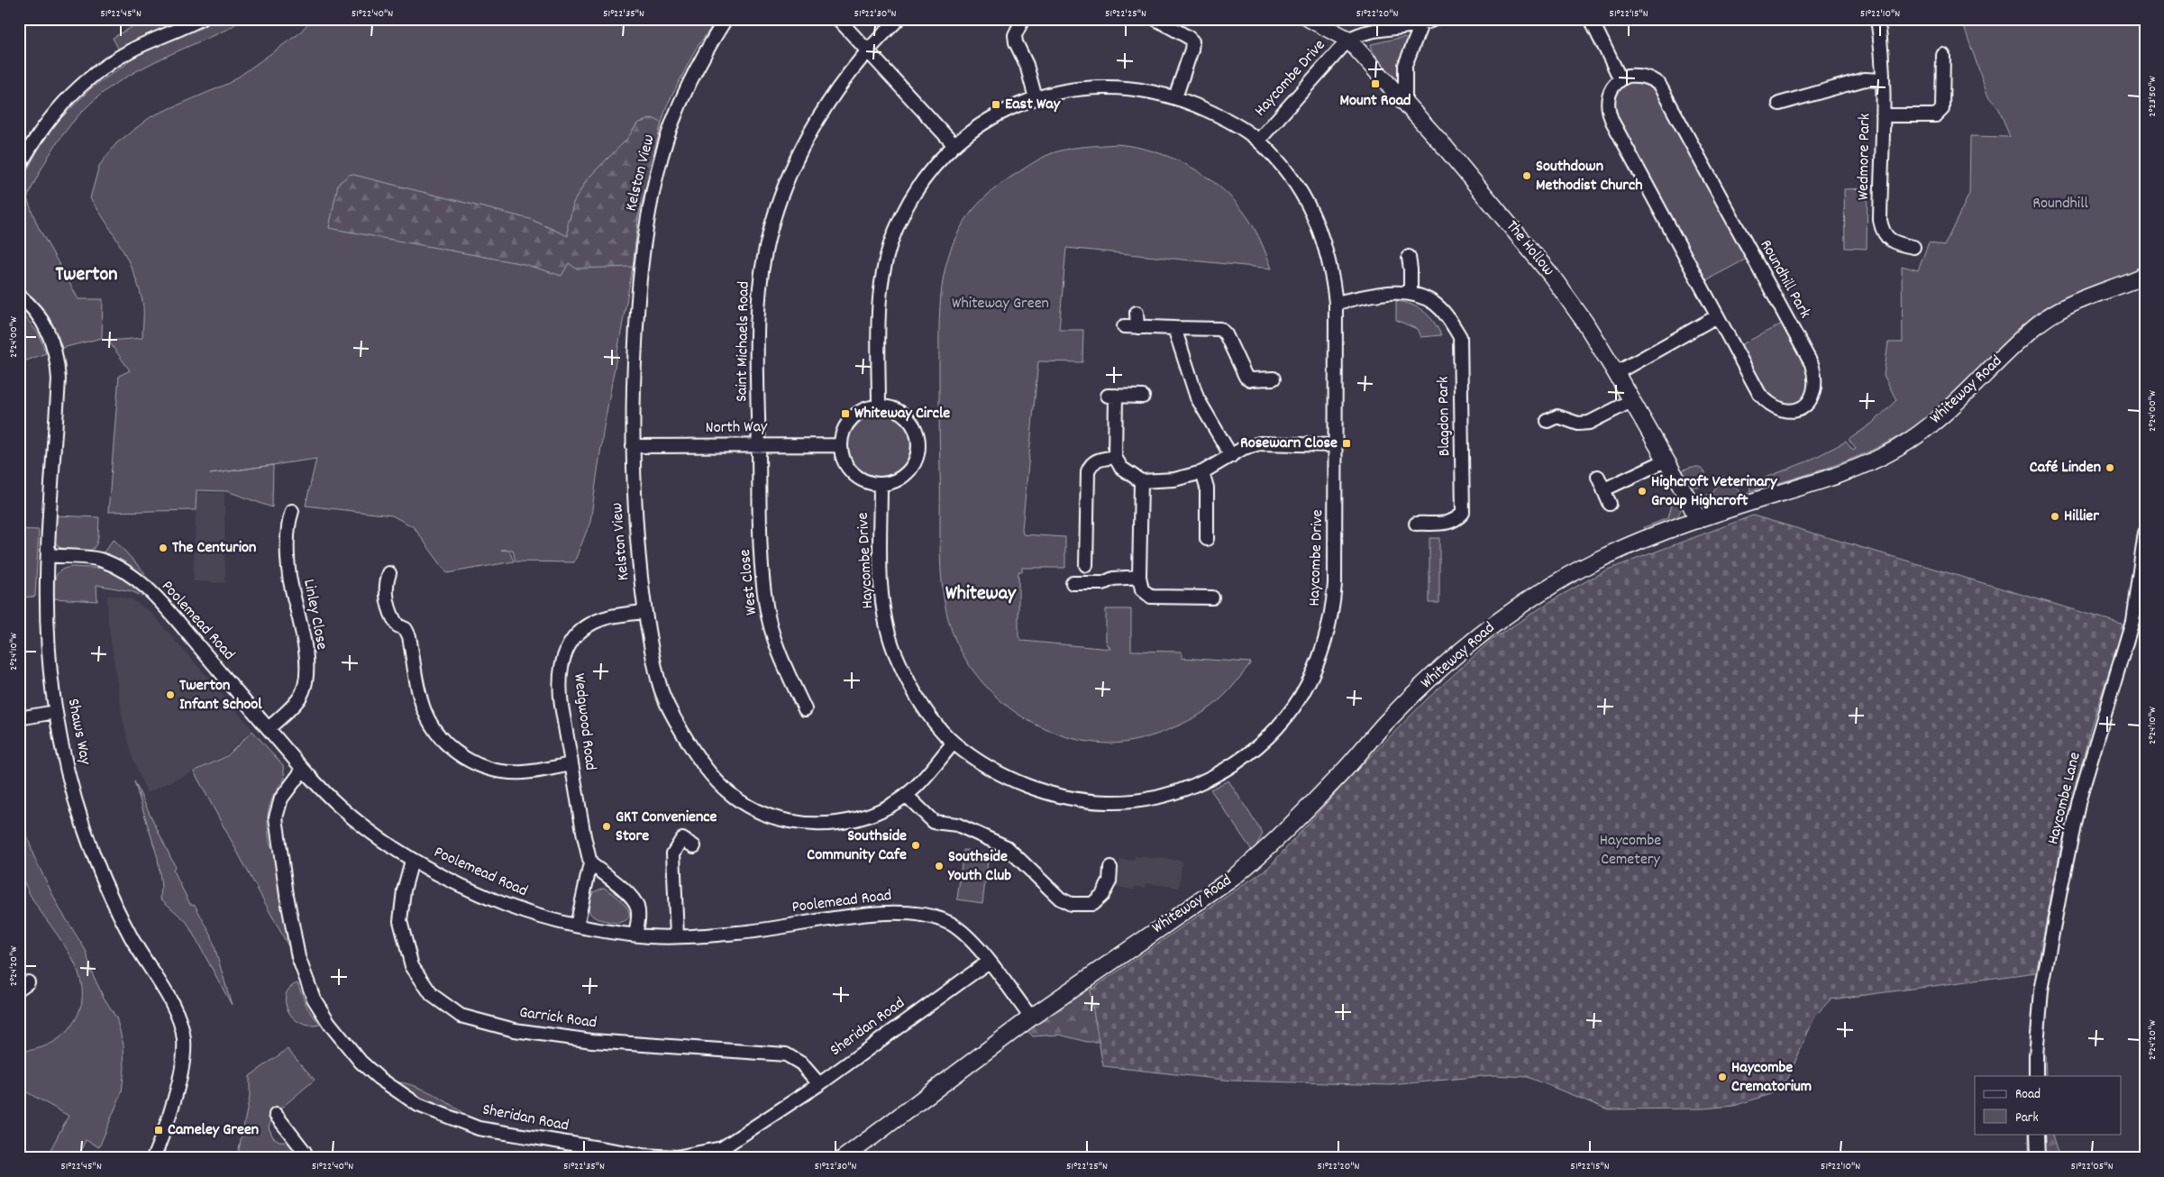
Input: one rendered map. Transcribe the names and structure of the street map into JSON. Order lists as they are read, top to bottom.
{
  "streets": {
    "street": [
      "Haycombe Drive",
      "Wedmore Park",
      "Kelston View",
      "The Hollow",
      "Roundhill Park",
      "Saint Michaels Road",
      "Whiteway Road",
      "Blagdon Park",
      "North Way",
      "West Close",
      "Linley Close",
      "Poolemead Road",
      "Wedgwood Road",
      "Shaws Way",
      "Haycombe Lane",
      "Garrick Road",
      "Sheridan Road"
    ]
  },
  "crossings": [
    ["Haycombe Drive", "Kelston View"],
    ["Haycombe Drive", "The Hollow"],
    ["Haycombe Drive", "Blagdon Park"],
    ["Haycombe Drive", "North Way"],
    ["Kelston View", "North Way"],
    ["Kelston View", "Wedgwood Road"],
    ["The Hollow", "Whiteway Road"],
    ["Saint Michaels Road", "North Way"],
    ["Saint Michaels Road", "West Close"],
    ["Whiteway Road", "Poolemead Road"],
    ["North Way", "West Close"],
    ["Linley Close", "Poolemead Road"],
    ["Poolemead Road", "Wedgwood Road"],
    ["Poolemead Road", "Shaws Way"],
    ["Poolemead Road", "Garrick Road"],
    ["Poolemead Road", "Sheridan Road"],
    ["Garrick Road", "Sheridan Road"]
  ],
  "districts": ["Twerton", "Whiteway"],
  "parks": ["Roundhill", "Whiteway Green", "Haycombe Cemetery"],
  "places": {
    "transit": [
      "Mount Road",
      "East Way",
      "Whiteway Circle",
      "Rosewarn Close",
      "Cameley Green"
    ],
    "other": [
      "Southdown Methodist Church",
      "Café Linden",
      "Highcroft Veterinary Group Highcroft",
      "Hillier",
      "The Centurion",
      "Twerton Infant School",
      "GKT Convenience Store",
      "Southside Community Cafe",
      "Southside Youth Club",
      "Haycombe Crematorium"
    ]
  },
  "legend": ["Road", "Park"],
  "coordinates": [
    "51°22'45\"N",
    "51°22'40\"N",
    "51°22'35\"N",
    "51°22'30\"N",
    "51°22'25\"N",
    "51°22'20\"N",
    "51°22'15\"N",
    "51°22'10\"N",
    "2°23'50\"W",
    "2°24'00\"W",
    "2°24'10\"W",
    "2°24'20\"W",
    "51°22'05\"N"
  ]
}
